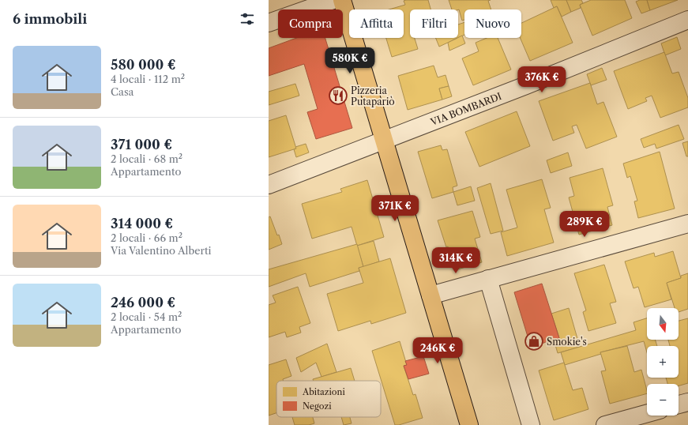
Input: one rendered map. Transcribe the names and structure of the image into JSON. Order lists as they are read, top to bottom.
{
  "streets": {
    "street": ["VIA BOMBARDI"]
  },
  "places": {
    "restaurant": ["Pizzeria Putapariò"],
    "shop": ["Smokie's"]
  },
  "legend": ["Abitazioni", "Negozi"],
  "north": "bottom",
  "page": {
    "heading": "6 immobili",
    "chip": [
      "Compra",
      "Affitta",
      "Filtri",
      "Nuovo"
    ],
    "list": [
      {
        "name": "580 000 €",
        "note": "4 locali · 112 m² · Casa"
      },
      {
        "name": "371 000 €",
        "note": "2 locali · 68 m² · Appartamento"
      },
      {
        "name": "314 000 €",
        "note": "2 locali · 66 m² · Via Valentino Alberti"
      },
      {
        "name": "246 000 €",
        "note": "2 locali · 54 m² · Appartamento"
      }
    ],
    "price": [
      "580K €",
      "376K €",
      "371K €",
      "289K €",
      "314K €",
      "246K €"
    ],
    "map_buttons": ["+", "−"]
  }
}
